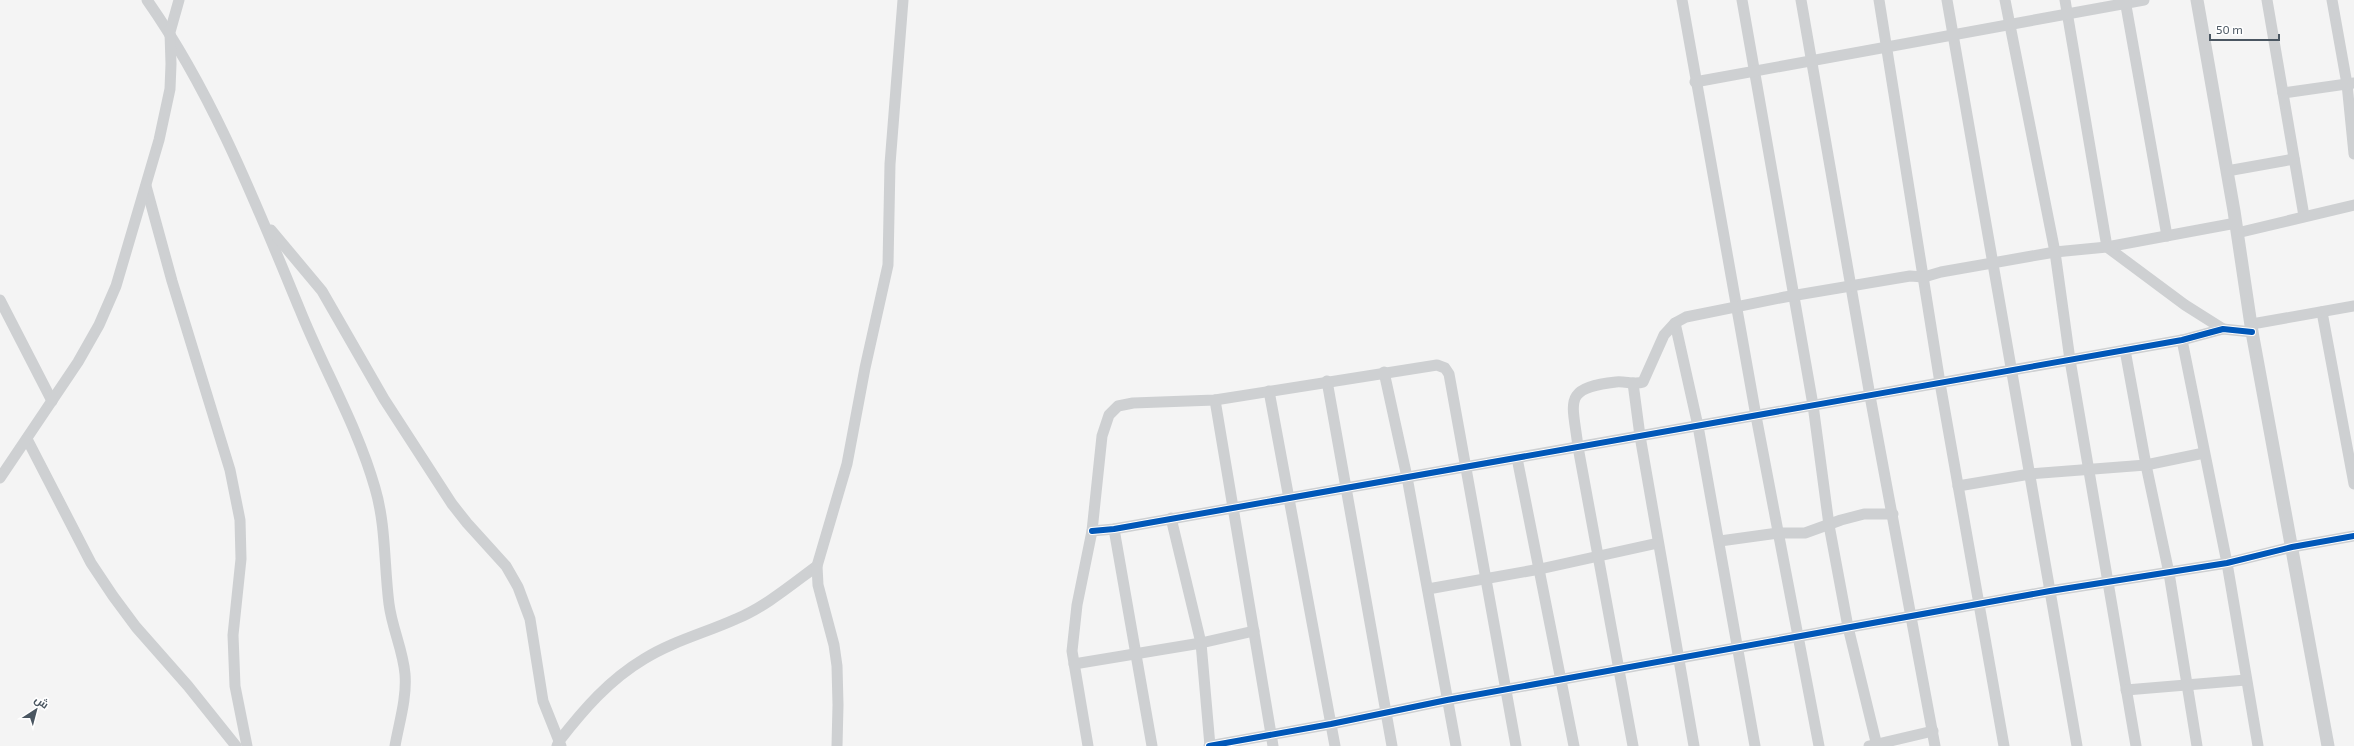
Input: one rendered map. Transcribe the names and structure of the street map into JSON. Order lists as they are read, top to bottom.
{
  "scale_bar": "50 m",
  "north": "top right"
}
